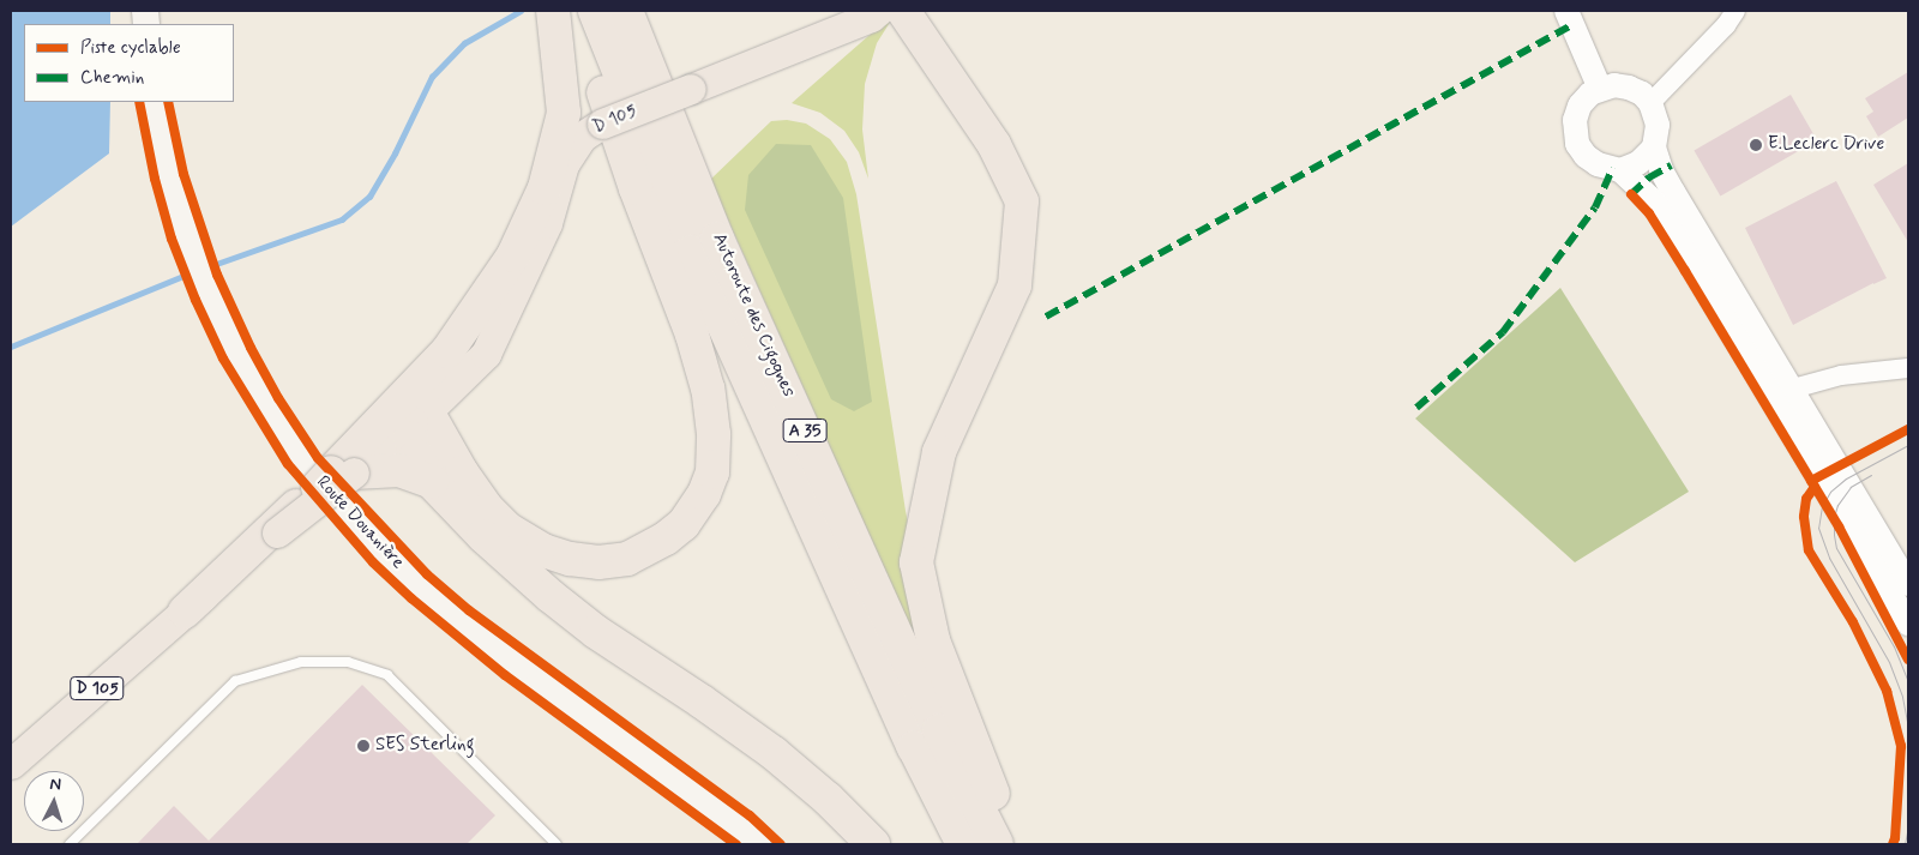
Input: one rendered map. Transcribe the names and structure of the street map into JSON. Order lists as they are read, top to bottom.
{
  "streets": {
    "highway": ["Autoroute des Cigognes", "A 35"],
    "main road": ["D 105", "Route Douanière"]
  },
  "places": ["E.Leclerc Drive", "SES Sterling"],
  "legend": ["Piste cyclable", "Chemin"],
  "north": "top"
}
